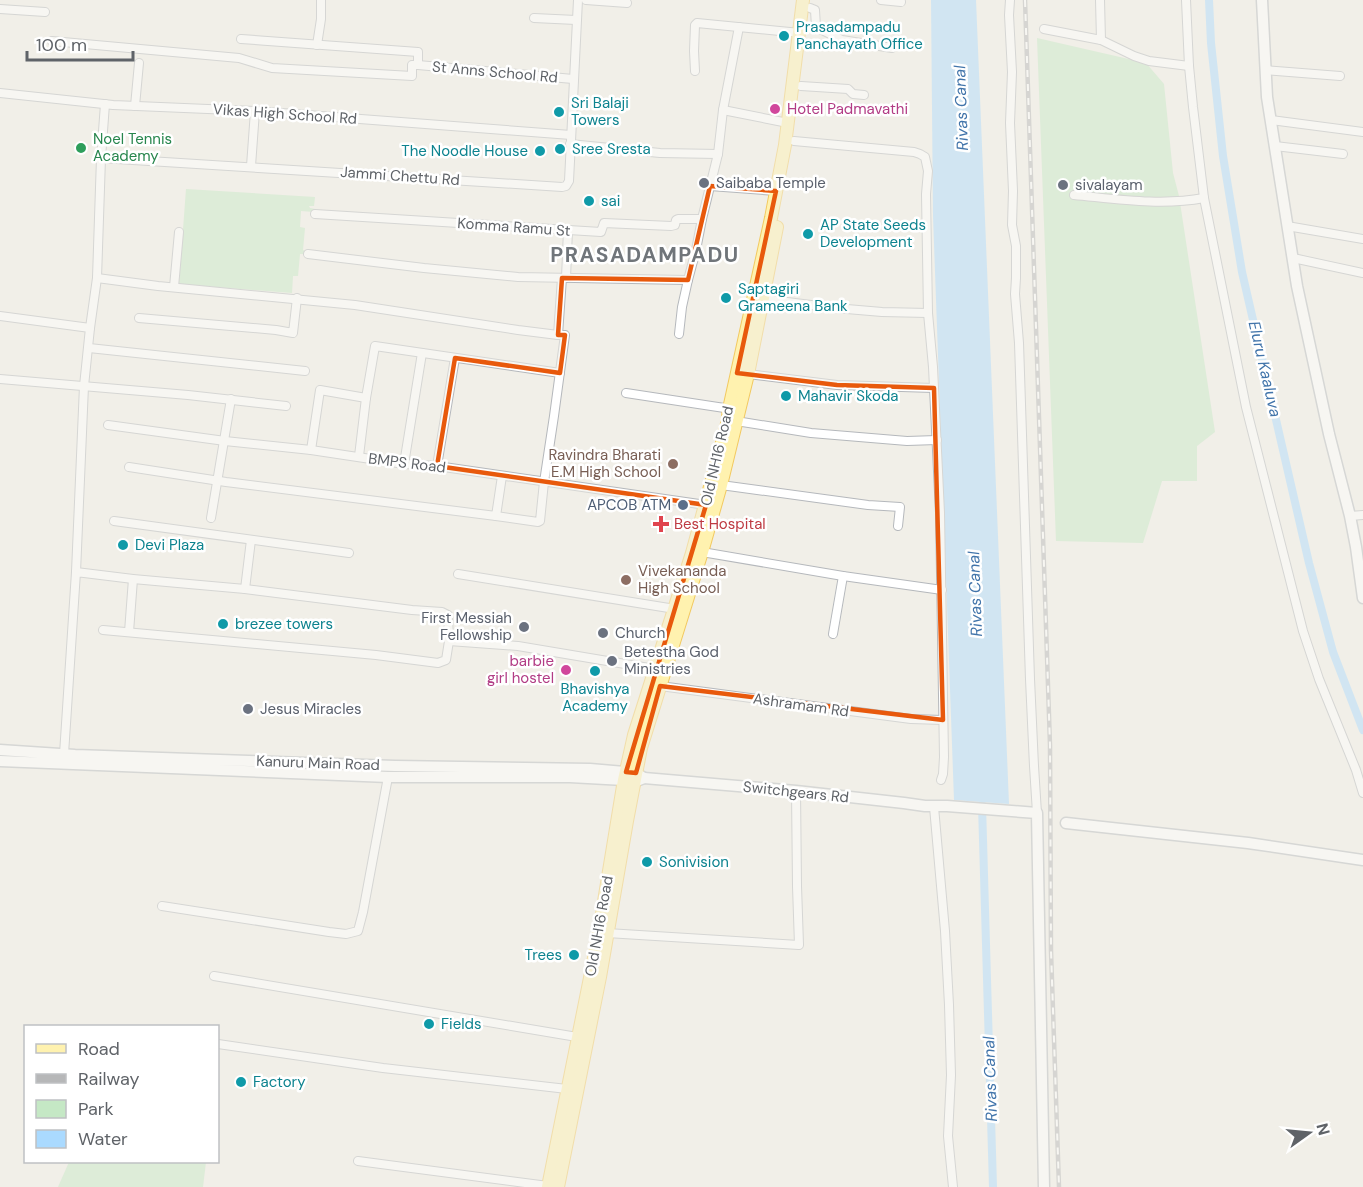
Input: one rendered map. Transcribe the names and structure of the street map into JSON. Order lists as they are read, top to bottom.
{
  "streets": {
    "main road": ["Old NH16 Road"],
    "street": [
      "St Anns School Rd",
      "Vikas High School Rd",
      "Jammi Chettu Rd",
      "Komma Ramu St",
      "BMPS Road",
      "Ashramam Rd",
      "Kanuru Main Road",
      "Switchgears Rd"
    ]
  },
  "crossings": [
    ["St Anns School Rd", "Jammi Chettu Rd"],
    ["Vikas High School Rd", "Jammi Chettu Rd"],
    ["Old NH16 Road", "BMPS Road"],
    ["Old NH16 Road", "Ashramam Rd"],
    ["Old NH16 Road", "Kanuru Main Road"],
    ["Old NH16 Road", "Switchgears Rd"],
    ["Kanuru Main Road", "Switchgears Rd"]
  ],
  "districts": ["PRASADAMPADU"],
  "water": ["Rivas Canal", "Eluru Kaaluva"],
  "places": {
    "other": [
      "Prasadampadu Panchayath Office",
      "Hotel Padmavathi",
      "Sri Balaji Towers",
      "Noel Tennis Academy",
      "Sree Sresta",
      "The Noodle House",
      "Saibaba Temple",
      "sivalayam",
      "sai",
      "AP State Seeds Development",
      "Saptagiri Grameena Bank",
      "Mahavir Skoda",
      "Ravindra Bharati E.M High School",
      "APCOB ATM",
      "Devi Plaza",
      "Vivekananda High School",
      "brezee towers",
      "First Messiah Fellowship",
      "Church",
      "Betestha God Ministries",
      "barbie girl hostel",
      "Bhavishya Academy",
      "Jesus Miracles",
      "Sonivision",
      "Trees",
      "Fields",
      "Factory"
    ],
    "health": ["Best Hospital"]
  },
  "legend": [
    "Road",
    "Railway",
    "Park",
    "Water"
  ],
  "scale_bar": "100 m",
  "north": "right"
}
